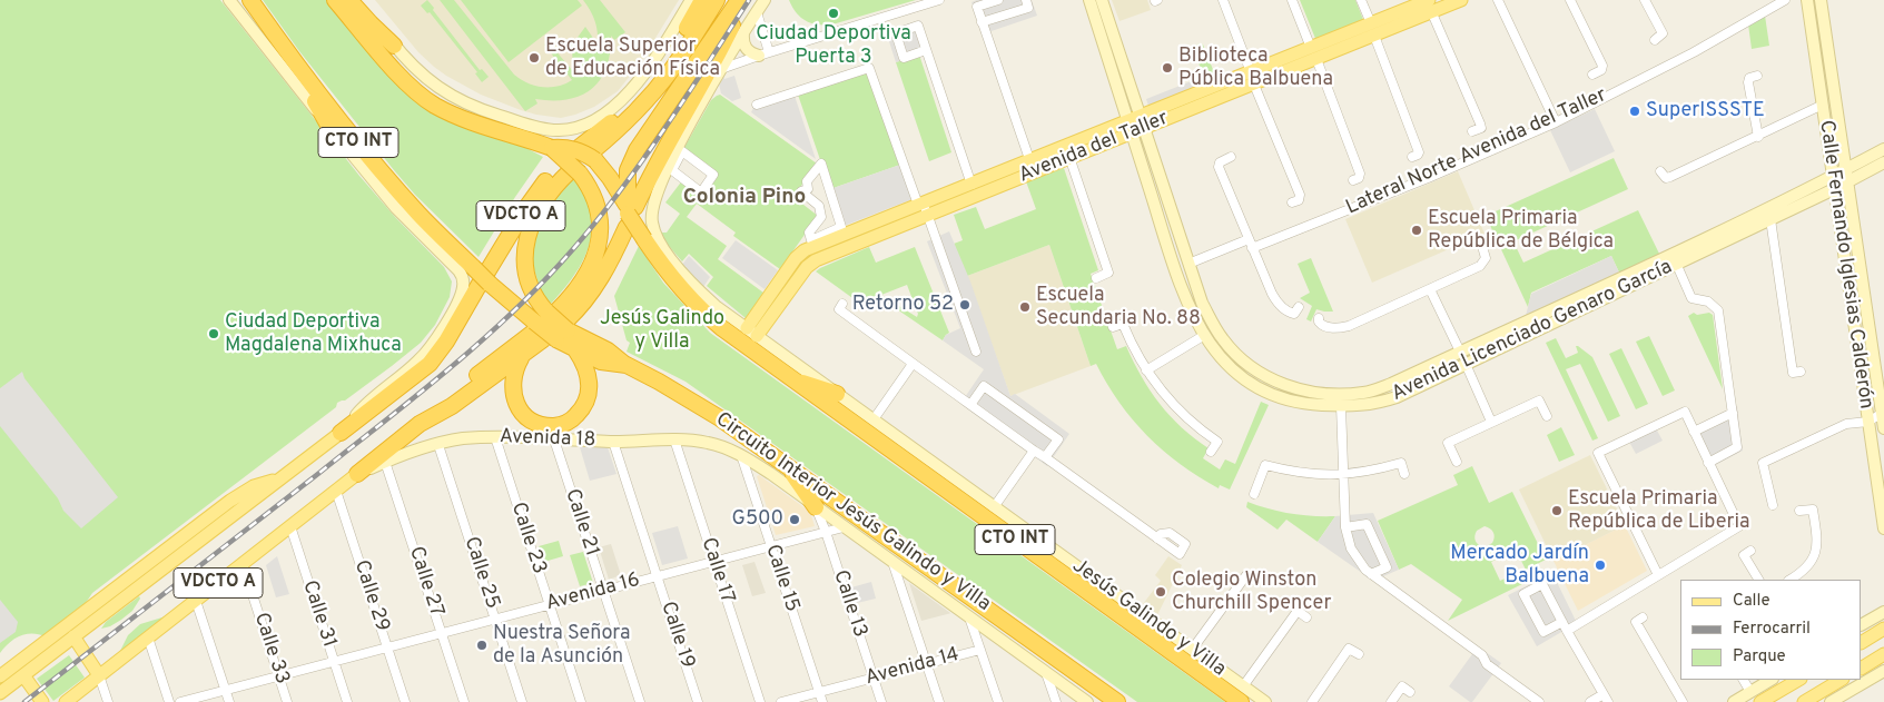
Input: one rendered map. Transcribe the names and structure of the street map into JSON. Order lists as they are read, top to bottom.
{
  "streets": {
    "highway": ["CTO INT", "VDCTO A", "Circuito Interior Jesús Galindo y Villa"],
    "main road": ["Avenida del Taller"],
    "street": [
      "Lateral Norte Avenida del Taller",
      "Calle Fernando Iglesias Calderón",
      "Avenida Licenciado Genaro García",
      "Avenida 18",
      "Calle 21",
      "Calle 23",
      "Calle 17",
      "Calle 25",
      "Calle 15",
      "Calle 27",
      "Avenida 16",
      "Calle 29",
      "Calle 13",
      "Calle 31",
      "Jesús Galindo y Villa",
      "Calle 19",
      "Calle 33",
      "Avenida 14"
    ]
  },
  "crossings": [
    ["CTO INT", "VDCTO A"],
    ["CTO INT", "Circuito Interior Jesús Galindo y Villa"],
    ["Avenida del Taller", "Avenida Licenciado Genaro García"],
    ["Avenida del Taller", "Jesús Galindo y Villa"],
    ["Lateral Norte Avenida del Taller", "Avenida Licenciado Genaro García"],
    ["VDCTO A", "Avenida 18"],
    ["VDCTO A", "Circuito Interior Jesús Galindo y Villa"],
    ["VDCTO A", "Calle 29"],
    ["VDCTO A", "Calle 31"],
    ["VDCTO A", "Calle 33"],
    ["Calle Fernando Iglesias Calderón", "Avenida Licenciado Genaro García"],
    ["Avenida 18", "Calle 21"],
    ["Avenida 18", "Calle 23"],
    ["Avenida 18", "Calle 17"],
    ["Avenida 18", "Calle 25"],
    ["Avenida 18", "Calle 15"],
    ["Avenida 18", "Calle 27"],
    ["Avenida 18", "Calle 19"],
    ["Calle 21", "Avenida 16"],
    ["Calle 23", "Avenida 16"],
    ["Calle 17", "Avenida 16"],
    ["Calle 25", "Avenida 16"],
    ["Calle 15", "Avenida 16"],
    ["Calle 15", "Avenida 14"],
    ["Calle 27", "Avenida 16"],
    ["Avenida 16", "Calle 29"],
    ["Avenida 16", "Calle 13"],
    ["Avenida 16", "Calle 31"],
    ["Avenida 16", "Calle 19"],
    ["Avenida 16", "Calle 33"],
    ["Calle 13", "Avenida 14"]
  ],
  "districts": ["Colonia Pino"],
  "parks": ["Jesús Galindo y Villa"],
  "places": [
    "Ciudad Deportiva Puerta 3",
    "Escuela Superior de Educación Física",
    "Biblioteca Pública Balbuena",
    "SuperISSSTE",
    "Escuela Primaria República de Bélgica",
    "Retorno 52",
    "Escuela Secundaria No. 88",
    "Ciudad Deportiva Magdalena Mixhuca",
    "Escuela Primaria República de Liberia",
    "G500",
    "Mercado Jardín Balbuena",
    "Colegio Winston Churchill Spencer",
    "Nuestra Señora de la Asunción"
  ],
  "legend": ["Calle", "Ferrocarril", "Parque"]
}
